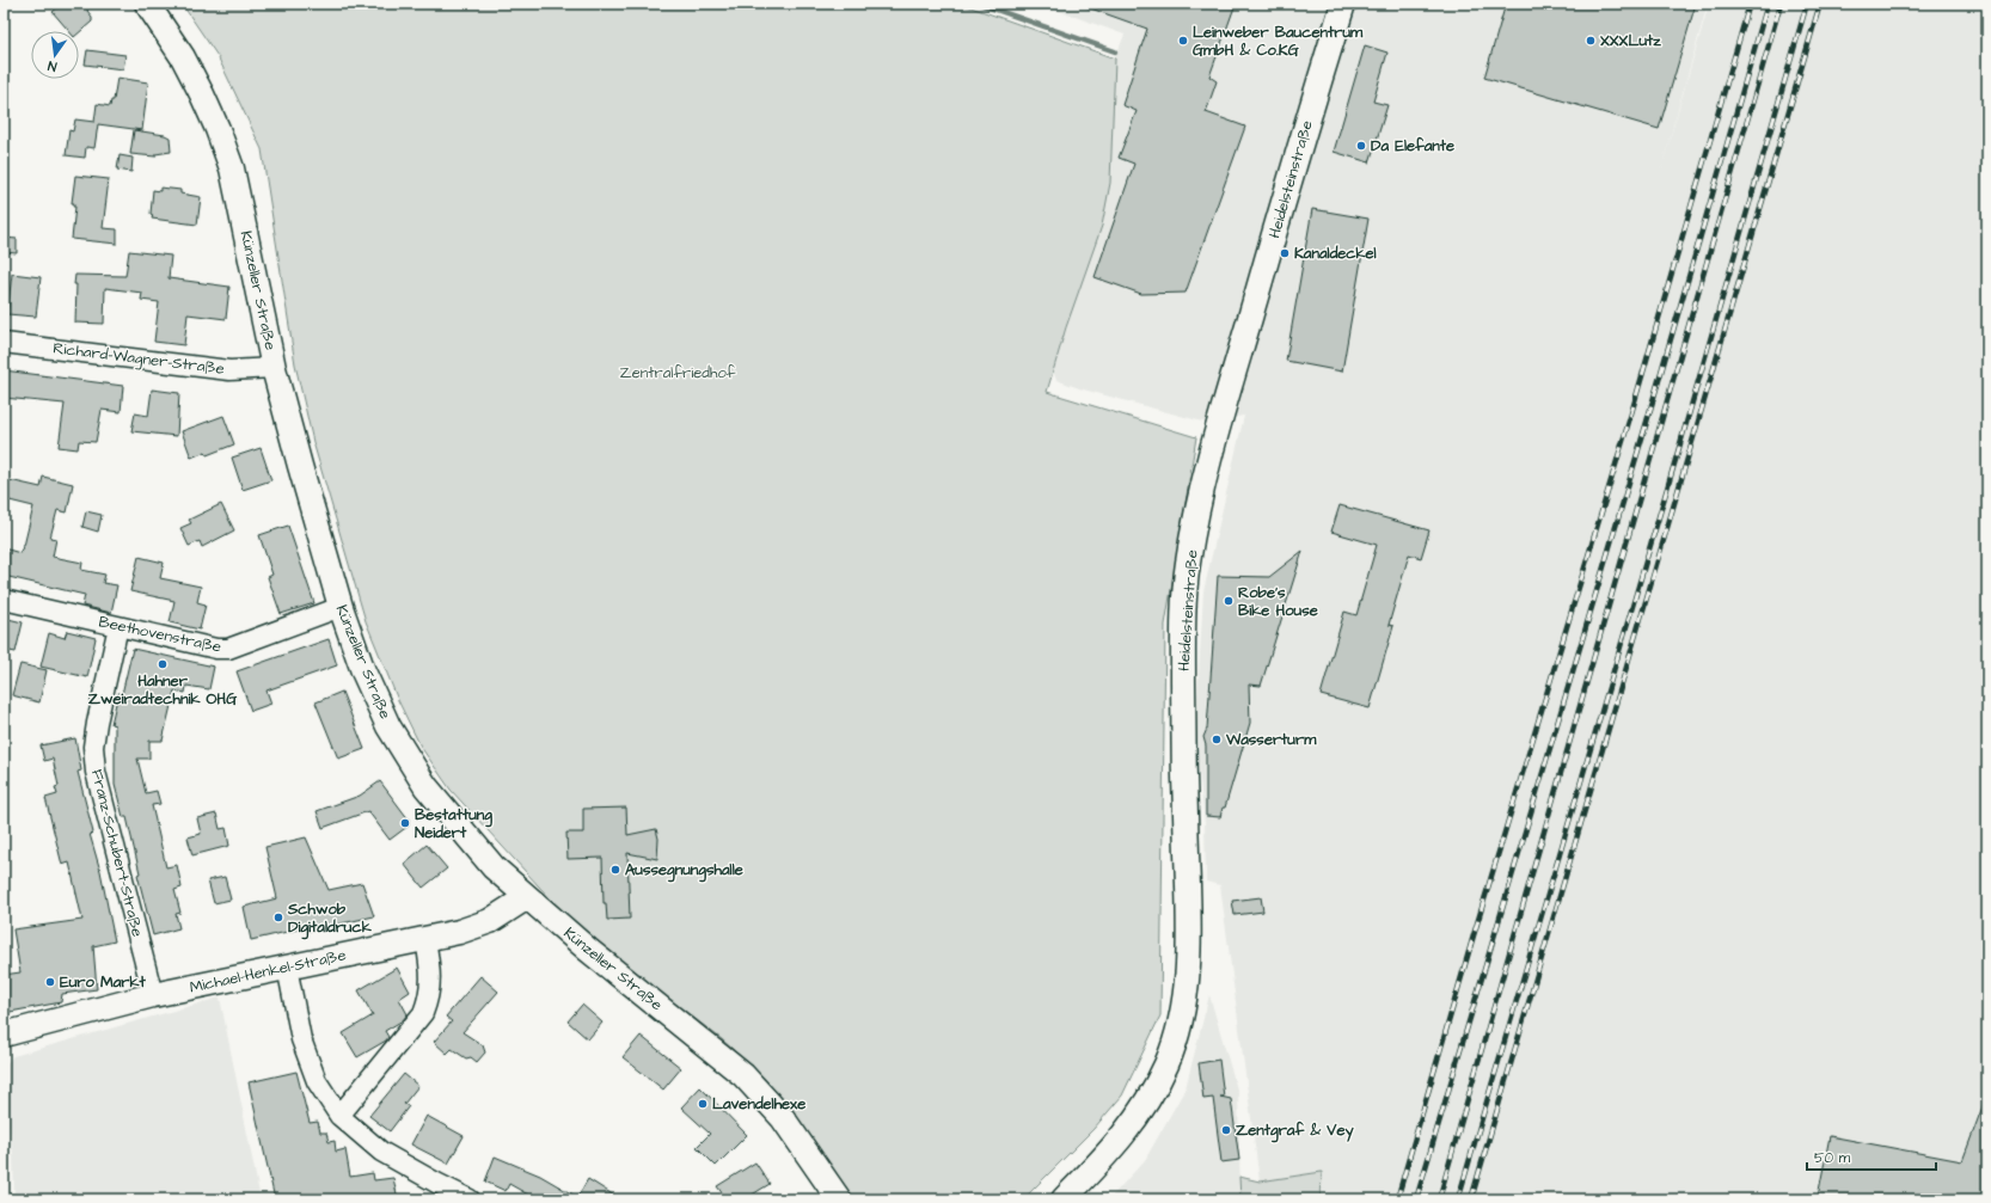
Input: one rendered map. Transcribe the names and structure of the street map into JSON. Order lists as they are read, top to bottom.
{
  "streets": {
    "main road": ["Heidelsteinstraße", "Künzeller Straße", "Michael-Henkel-Straße"],
    "street": ["Richard-Wagner-Straße", "Beethovenstraße", "Franz-Schubert-Straße"]
  },
  "crossings": [
    ["Künzeller Straße", "Richard-Wagner-Straße"],
    ["Künzeller Straße", "Beethovenstraße"],
    ["Künzeller Straße", "Michael-Henkel-Straße"],
    ["Beethovenstraße", "Franz-Schubert-Straße"],
    ["Franz-Schubert-Straße", "Michael-Henkel-Straße"]
  ],
  "parks": ["Zentralfriedhof"],
  "places": [
    "Leinweber Baucentrum GmbH & Co.KG",
    "XXXLutz",
    "Da Elefante",
    "Kanaldeckel",
    "Robe's Bike House",
    "Hahner Zweiradtechnik OHG",
    "Wasserturm",
    "Bestattung Neidert",
    "Aussegnungshalle",
    "Schwob Digitaldruck",
    "Euro Markt",
    "Lavendelhexe",
    "Zentgraf & Vey"
  ],
  "scale_bar": "50 m",
  "north": "bottom"
}
